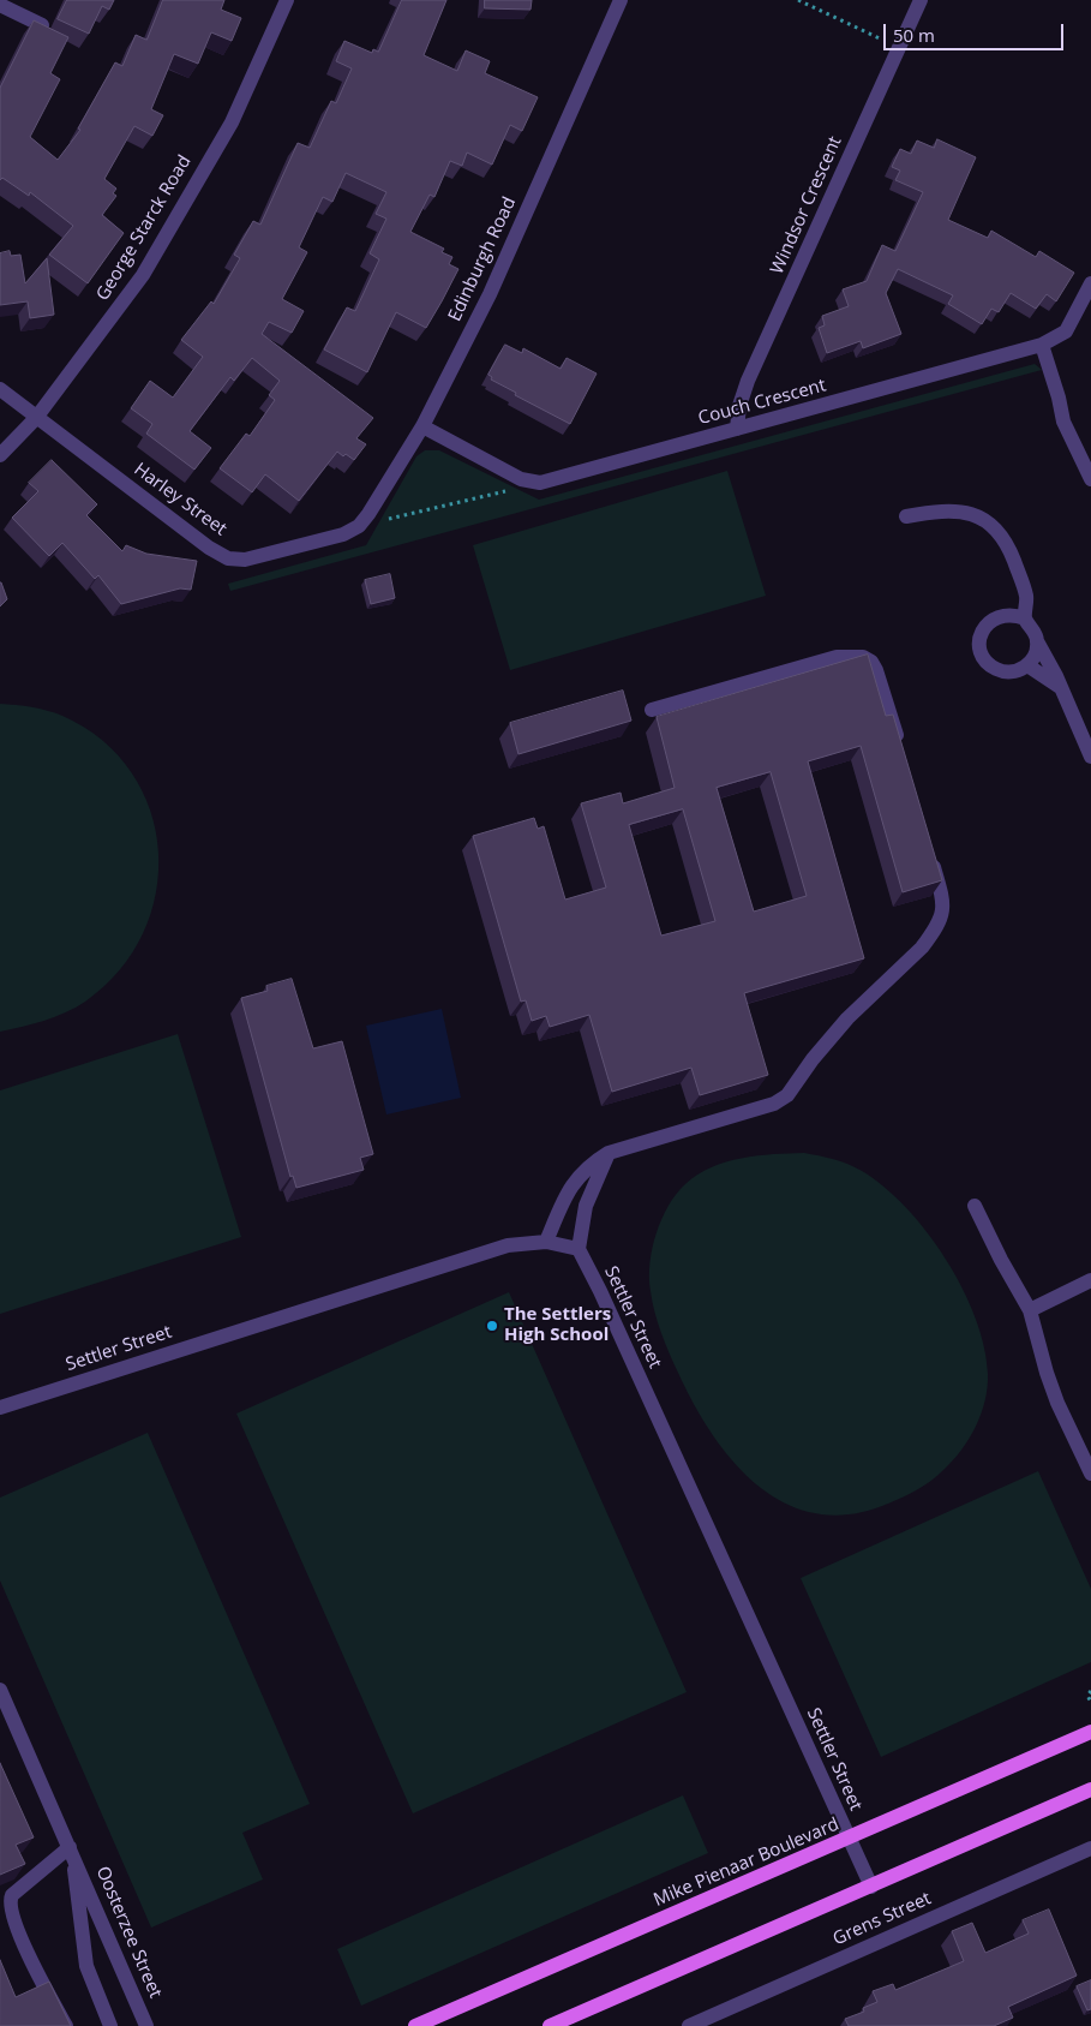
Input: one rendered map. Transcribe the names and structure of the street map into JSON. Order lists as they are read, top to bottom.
{
  "streets": {
    "main road": ["Mike Pienaar Boulevard"],
    "street": [
      "Windsor Crescent",
      "George Starck Road",
      "Edinburgh Road",
      "Couch Crescent",
      "Harley Street",
      "Settler Street",
      "Grens Street",
      "Oosterzee Street"
    ]
  },
  "crossings": [
    ["Windsor Crescent", "Couch Crescent"],
    ["George Starck Road", "Harley Street"],
    ["Edinburgh Road", "Couch Crescent"],
    ["Edinburgh Road", "Harley Street"],
    ["Settler Street", "Mike Pienaar Boulevard"]
  ],
  "places": ["The Settlers High School"],
  "scale_bar": "50 m"
}
